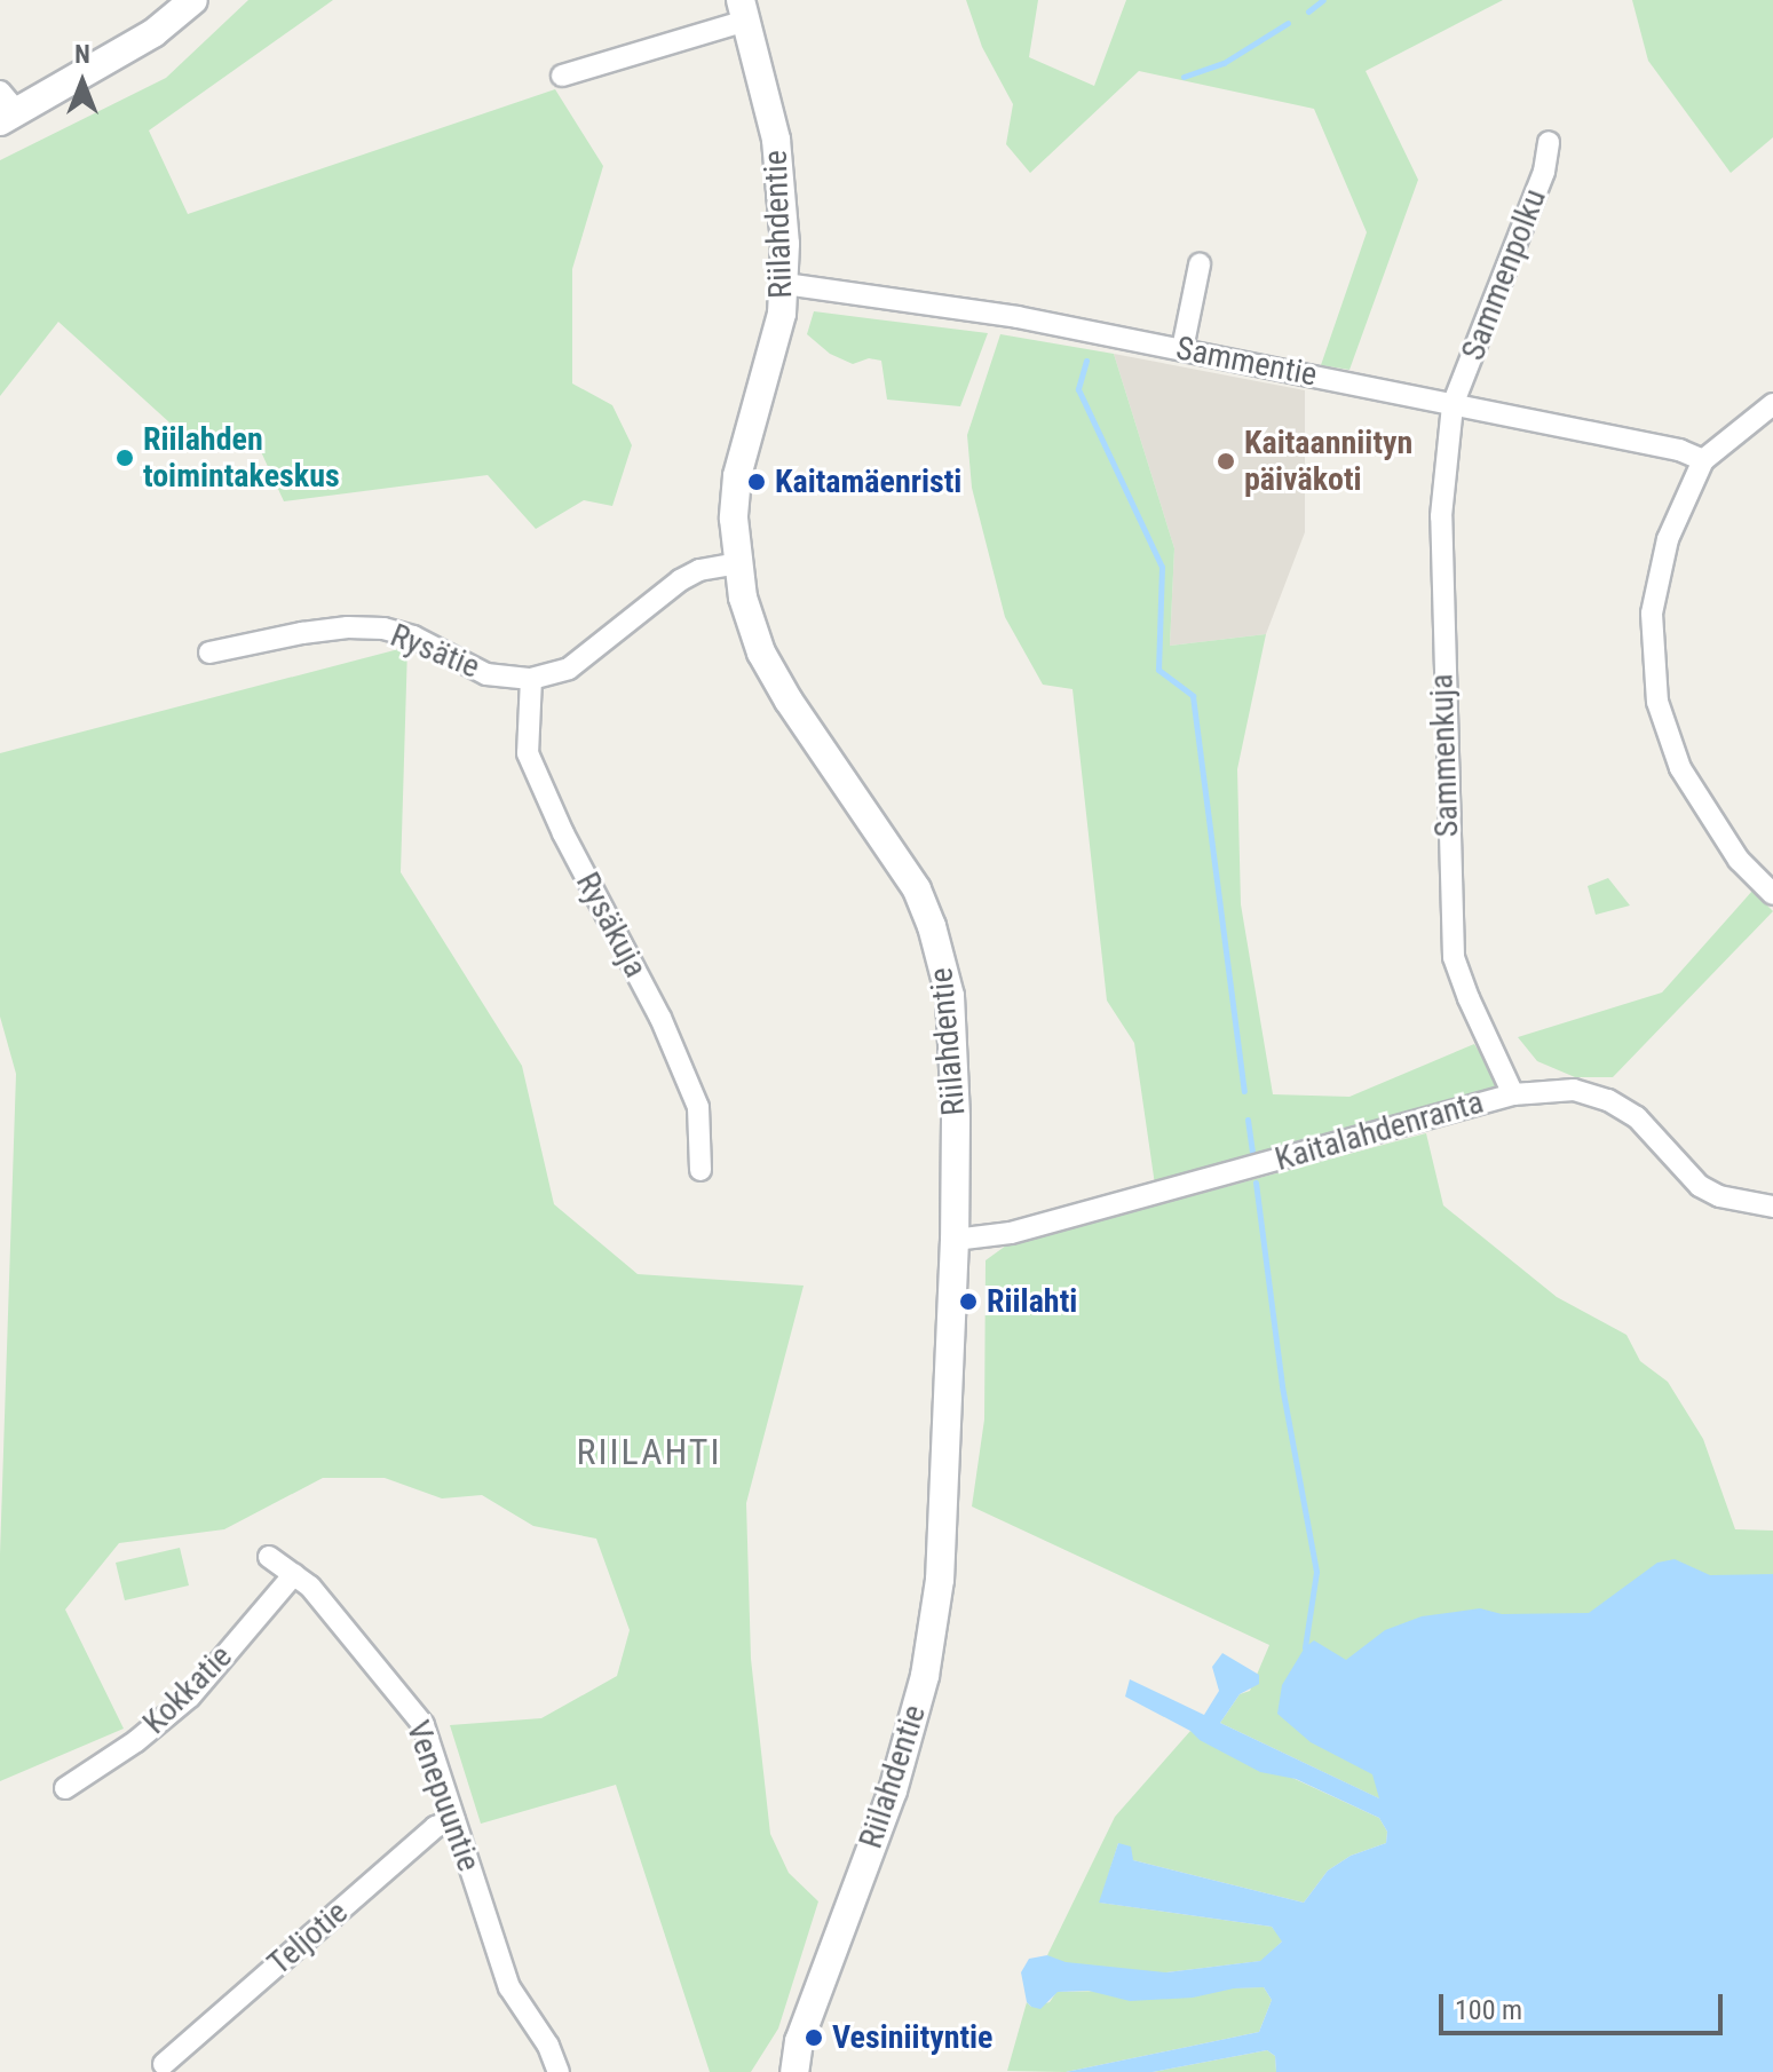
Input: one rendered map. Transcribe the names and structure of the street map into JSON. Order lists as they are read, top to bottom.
{
  "streets": {
    "street": [
      "Riilahdentie",
      "Sammenpolku",
      "Sammentie",
      "Rysätie",
      "Sammenkuja",
      "Rysäkuja",
      "Kaitalahdenranta",
      "Kokkatie",
      "Venepuuntie",
      "Teljotie"
    ]
  },
  "crossings": [
    ["Riilahdentie", "Sammentie"],
    ["Riilahdentie", "Rysätie"],
    ["Riilahdentie", "Kaitalahdenranta"],
    ["Sammenpolku", "Sammentie"],
    ["Sammenpolku", "Sammenkuja"],
    ["Sammentie", "Sammenkuja"],
    ["Rysätie", "Rysäkuja"],
    ["Sammenkuja", "Kaitalahdenranta"],
    ["Kokkatie", "Venepuuntie"],
    ["Venepuuntie", "Teljotie"]
  ],
  "districts": ["RIILAHTI"],
  "places": [
    "Riilahden toimintakeskus",
    "Kaitaanniityn päiväkoti",
    "Kaitamäenristi",
    "Riilahti",
    "Vesiniityntie"
  ],
  "scale_bar": "100 m",
  "north": "top"
}
